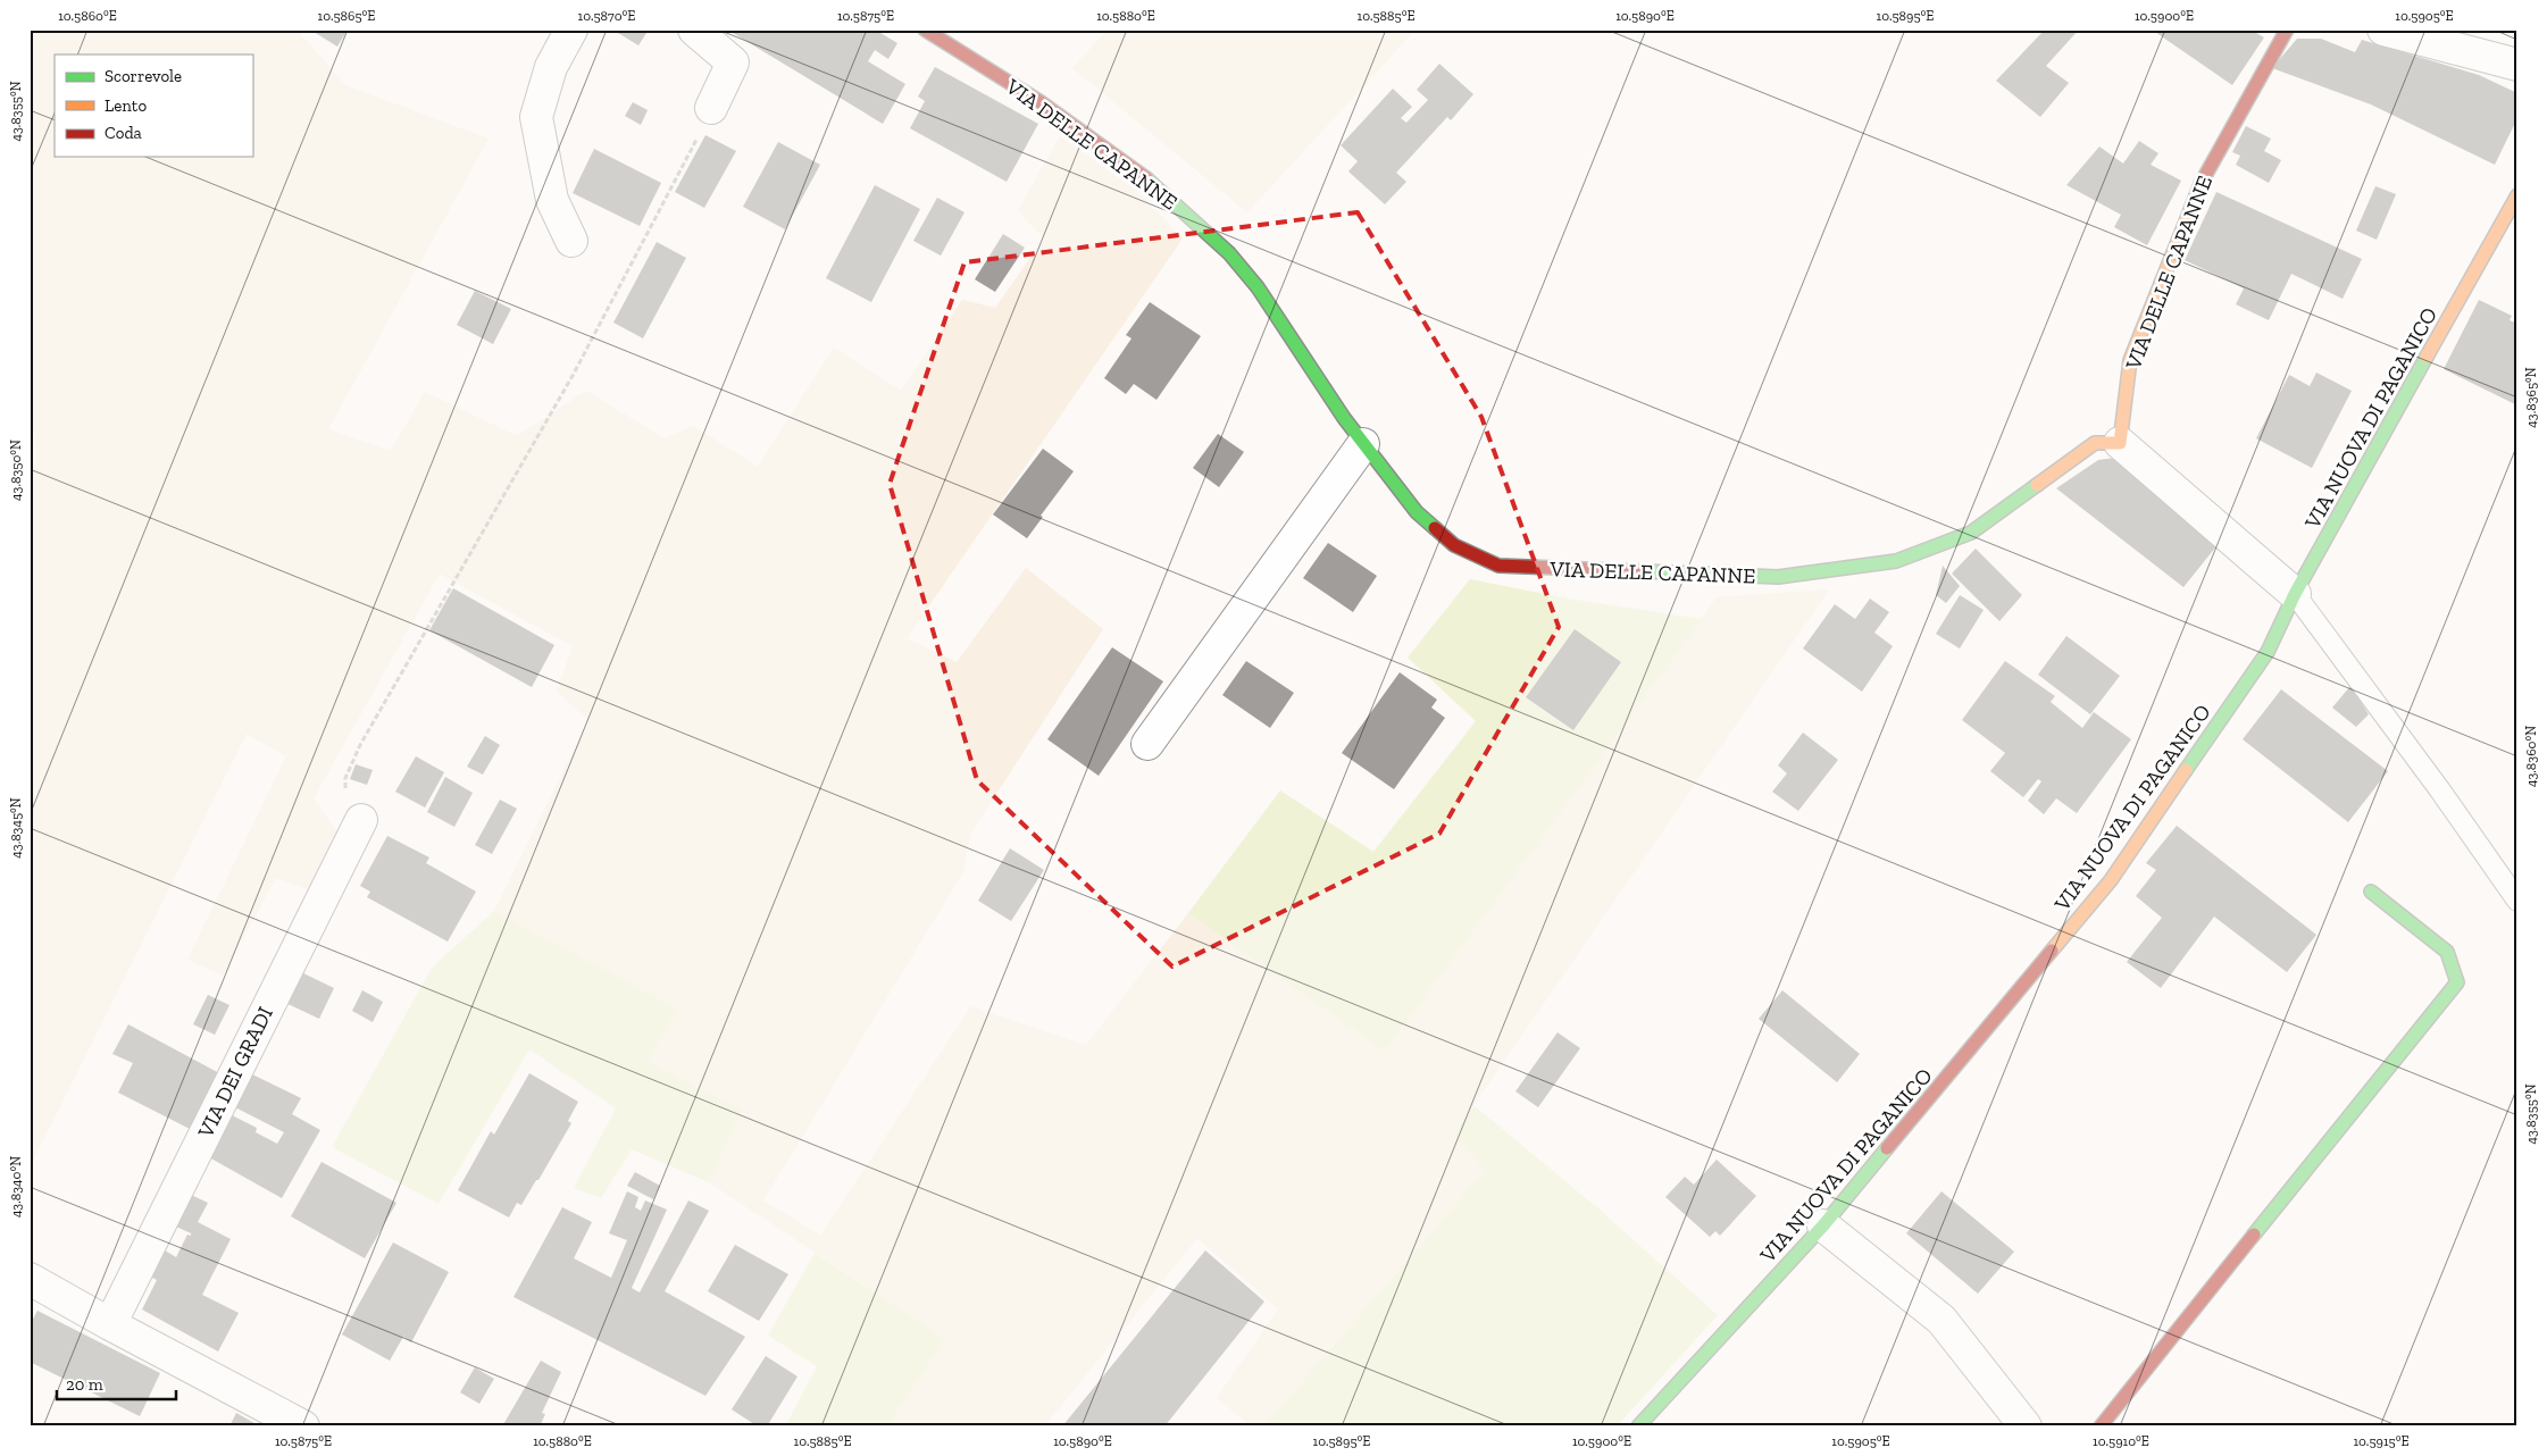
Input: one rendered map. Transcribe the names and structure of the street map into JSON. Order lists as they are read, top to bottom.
{
  "streets": {
    "street": ["VIA DELLE CAPANNE", "VIA NUOVA DI PAGANICO", "VIA DEI GRADI"]
  },
  "legend": ["Scorrevole", "Lento", "Coda"],
  "scale_bar": "20 m",
  "coordinates": [
    "10.5860°E",
    "10.5865°E",
    "10.5870°E",
    "10.5875°E",
    "10.5880°E",
    "10.5885°E",
    "10.5890°E",
    "10.5895°E",
    "10.5900°E",
    "10.5905°E",
    "43.8355°N",
    "43.8365°N",
    "43.8350°N",
    "43.8360°N",
    "43.8345°N",
    "43.8340°N",
    "10.5910°E",
    "10.5915°E"
  ]
}
